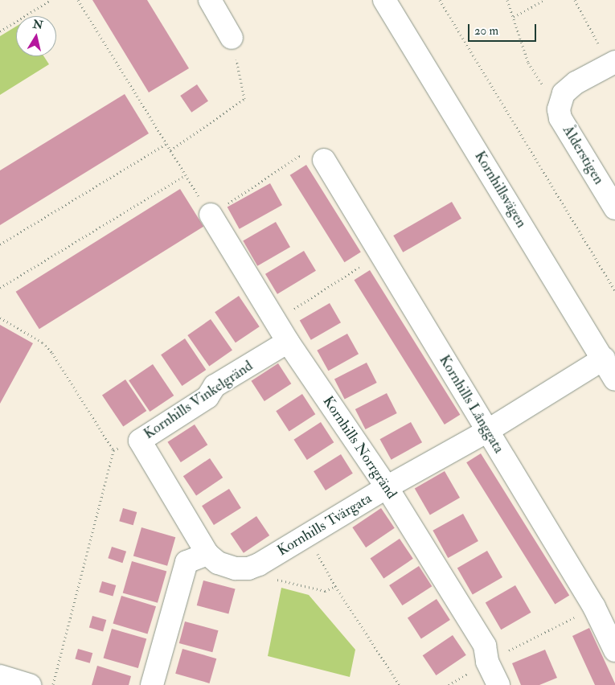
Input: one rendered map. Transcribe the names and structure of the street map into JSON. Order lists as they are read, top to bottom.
{
  "streets": {
    "street": [
      "Ålderstigen",
      "Kornhillsvägen",
      "Kornhills Vinkelgränd",
      "Kornhills Långgata",
      "Kornhills Norrgränd",
      "Kornhills Tvärgata"
    ]
  },
  "crossings": [
    ["Kornhillsvägen", "Kornhills Tvärgata"],
    ["Kornhills Vinkelgränd", "Kornhills Norrgränd"],
    ["Kornhills Långgata", "Kornhills Tvärgata"],
    ["Kornhills Norrgränd", "Kornhills Tvärgata"]
  ],
  "scale_bar": "20 m",
  "north": "top"
}
